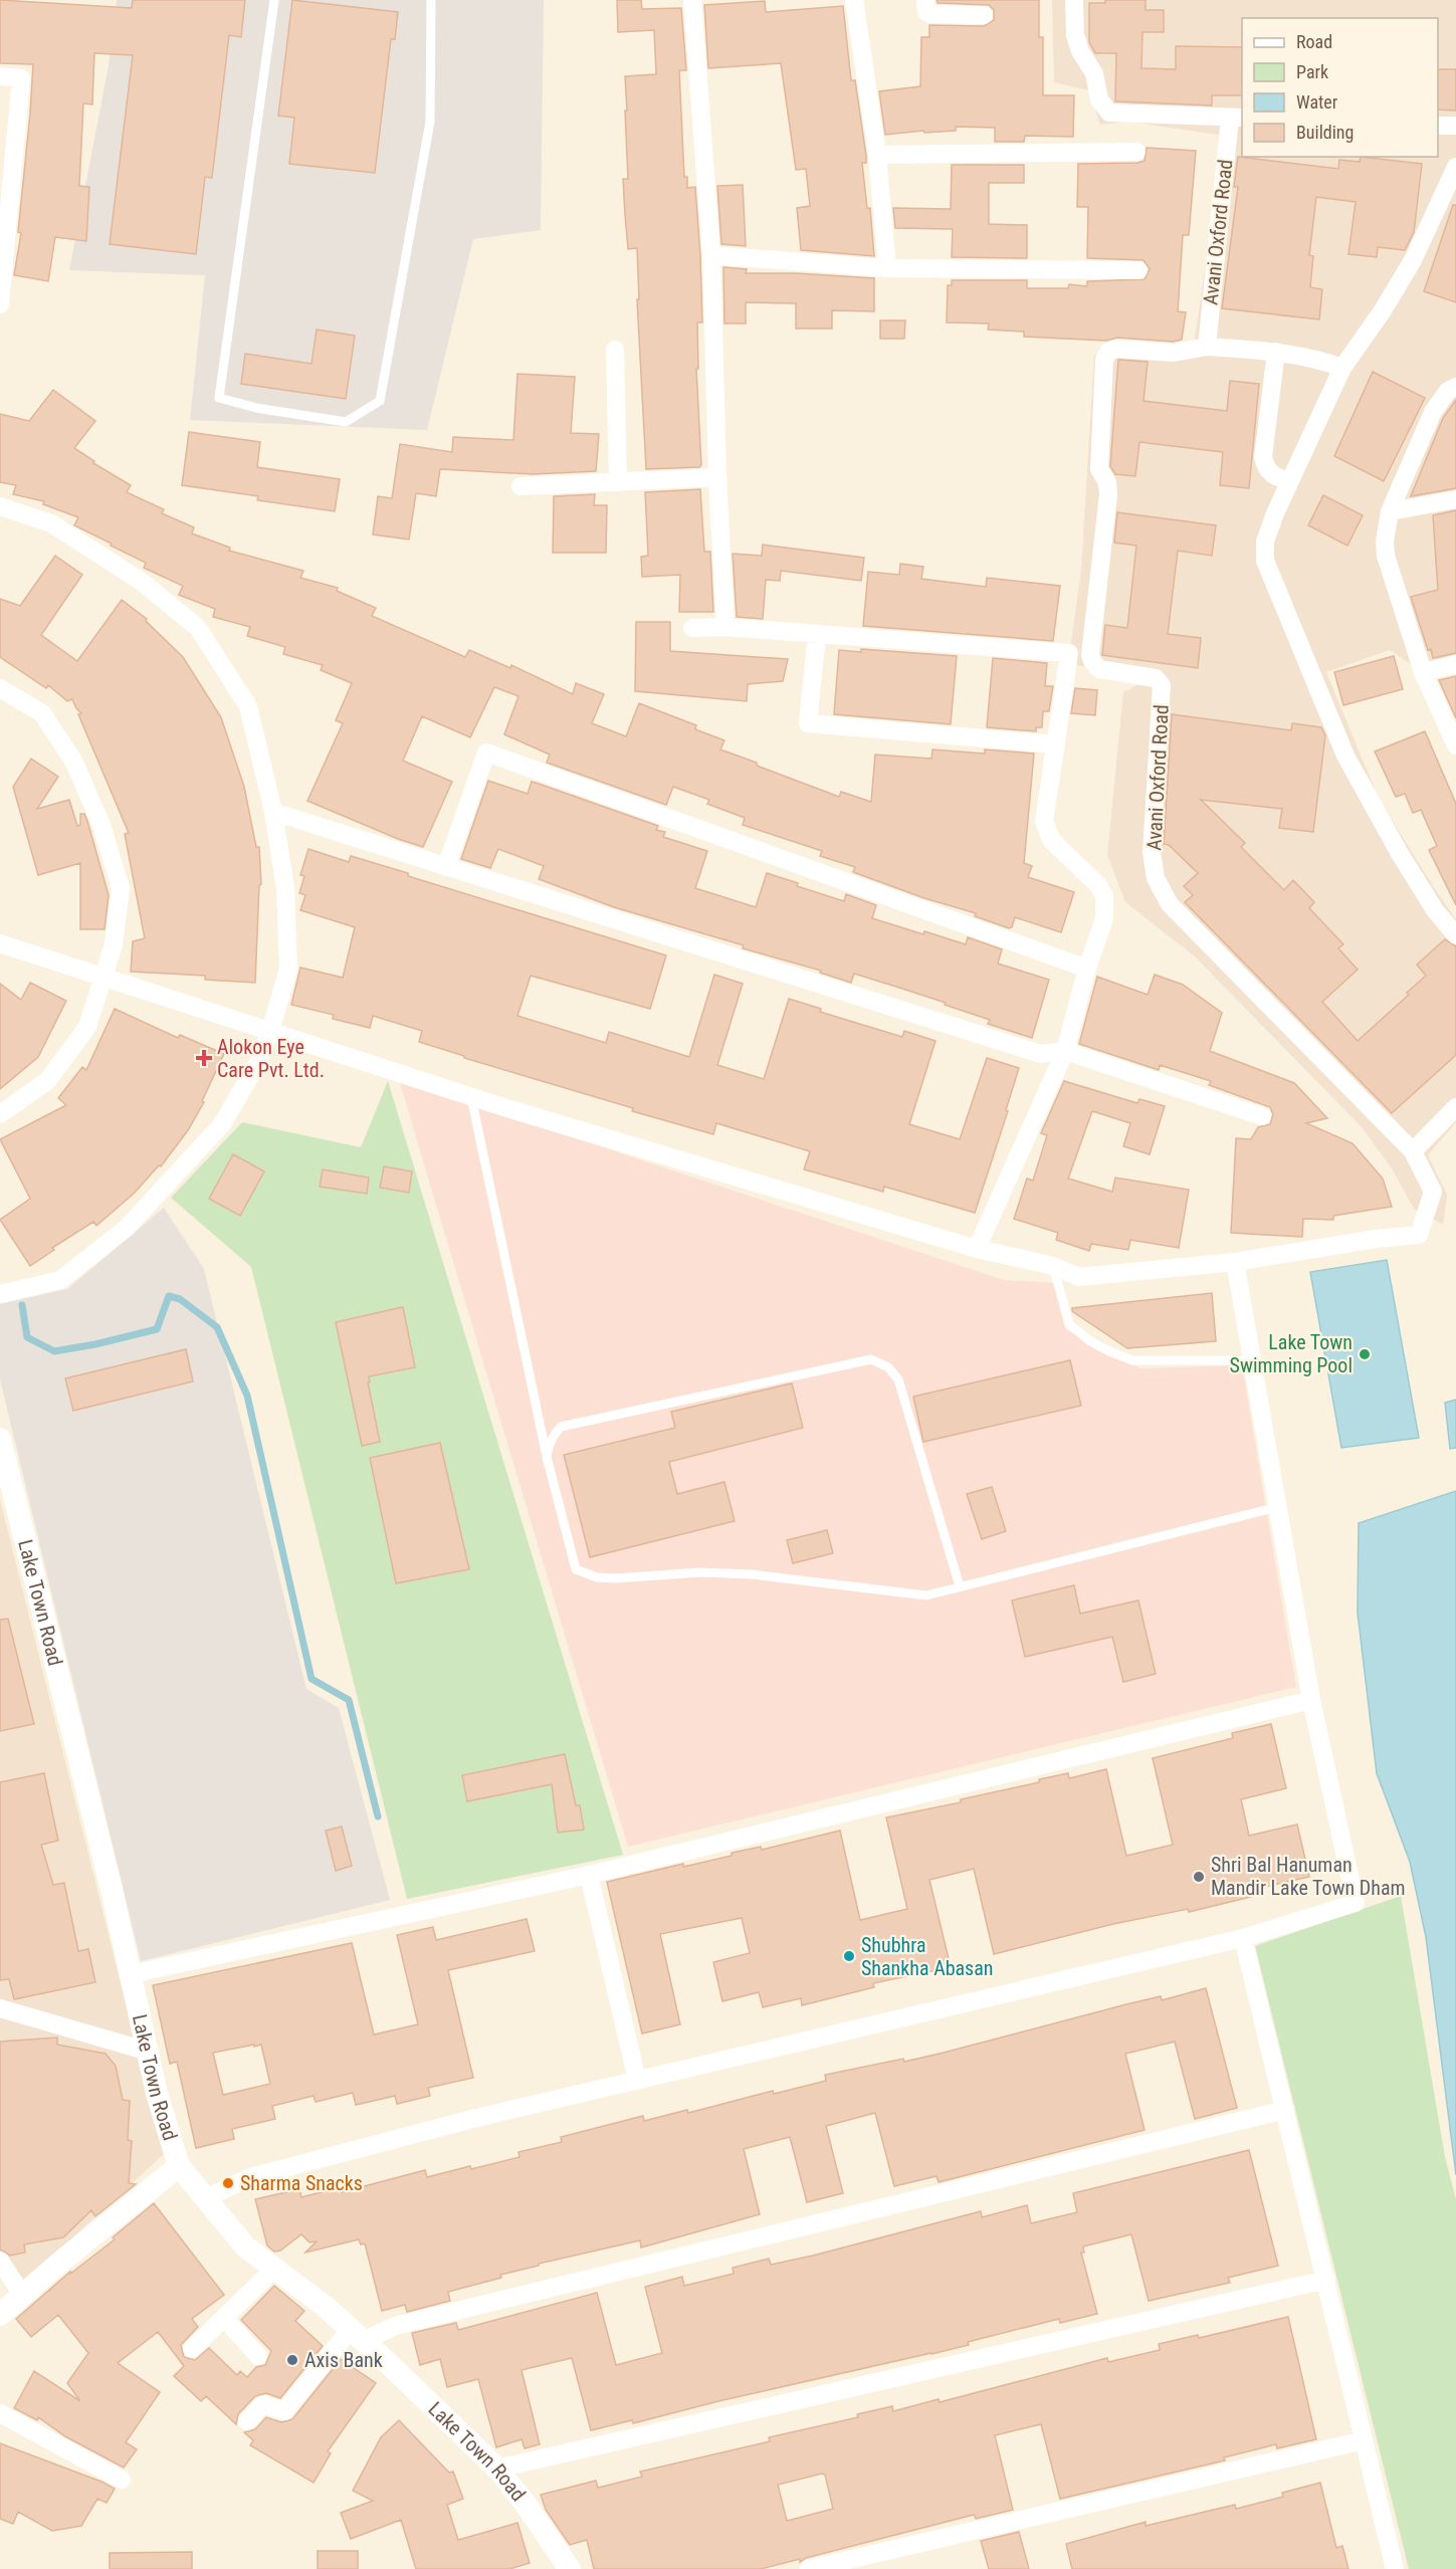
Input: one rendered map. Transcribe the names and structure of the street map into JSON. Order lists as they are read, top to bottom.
{
  "streets": {
    "street": ["Avani Oxford Road", "Lake Town Road"]
  },
  "places": {
    "health": ["Alokon Eye Care Pvt. Ltd."],
    "other": [
      "Lake Town Swimming Pool",
      "Shri Bal Hanuman Mandir Lake Town Dham",
      "Shubhra Shankha Abasan",
      "Sharma Snacks",
      "Axis Bank"
    ]
  },
  "legend": [
    "Road",
    "Park",
    "Water",
    "Building"
  ]
}
